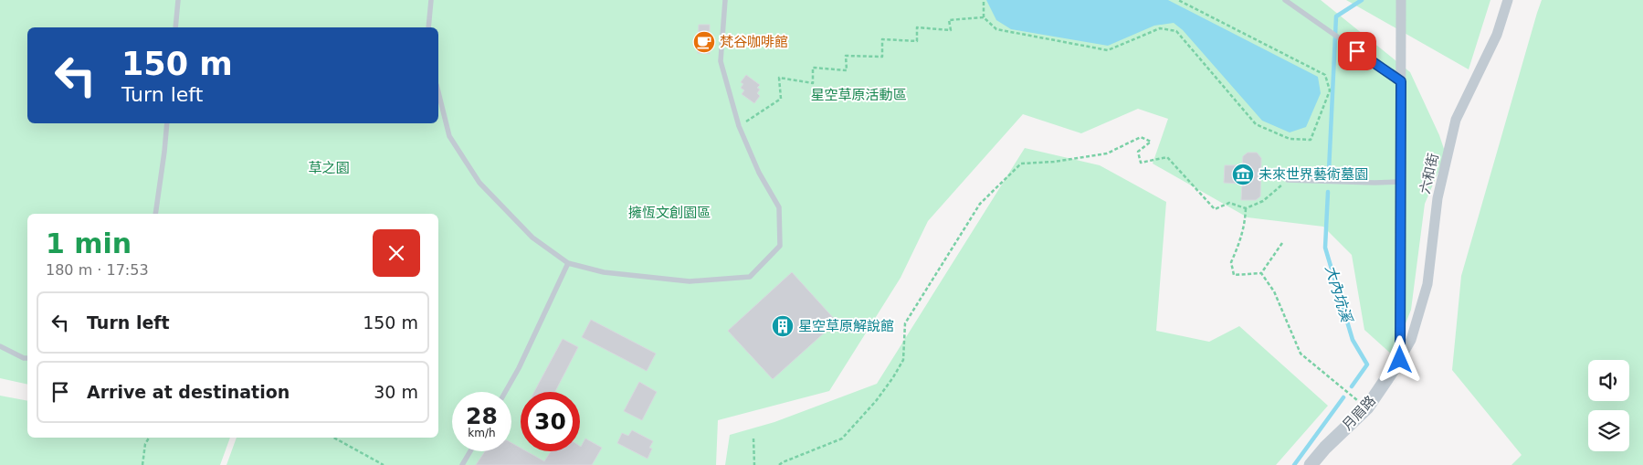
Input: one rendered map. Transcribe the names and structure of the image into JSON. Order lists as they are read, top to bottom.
{
  "streets": {
    "street": ["六和街", "月眉路"]
  },
  "crossings": [
    ["六和街", "月眉路"]
  ],
  "water": ["大內坑溪"],
  "parks": ["星空草原活動區", "草之園", "擁恆文創園區"],
  "places": {
    "cafe": ["梵谷咖啡館"],
    "museum": ["未來世界藝術墓園"],
    "building": ["星空草原解說館"]
  },
  "page": {
    "turn": ["150 m", "Turn left"],
    "heading": ["1 min", "180 m · 17:53"],
    "list": [
      {
        "name": "Turn left",
        "value": "150 m"
      },
      {
        "name": "Arrive at destination",
        "value": "30 m"
      }
    ],
    "speed": "28 km/h",
    "limit": "30"
  }
}
